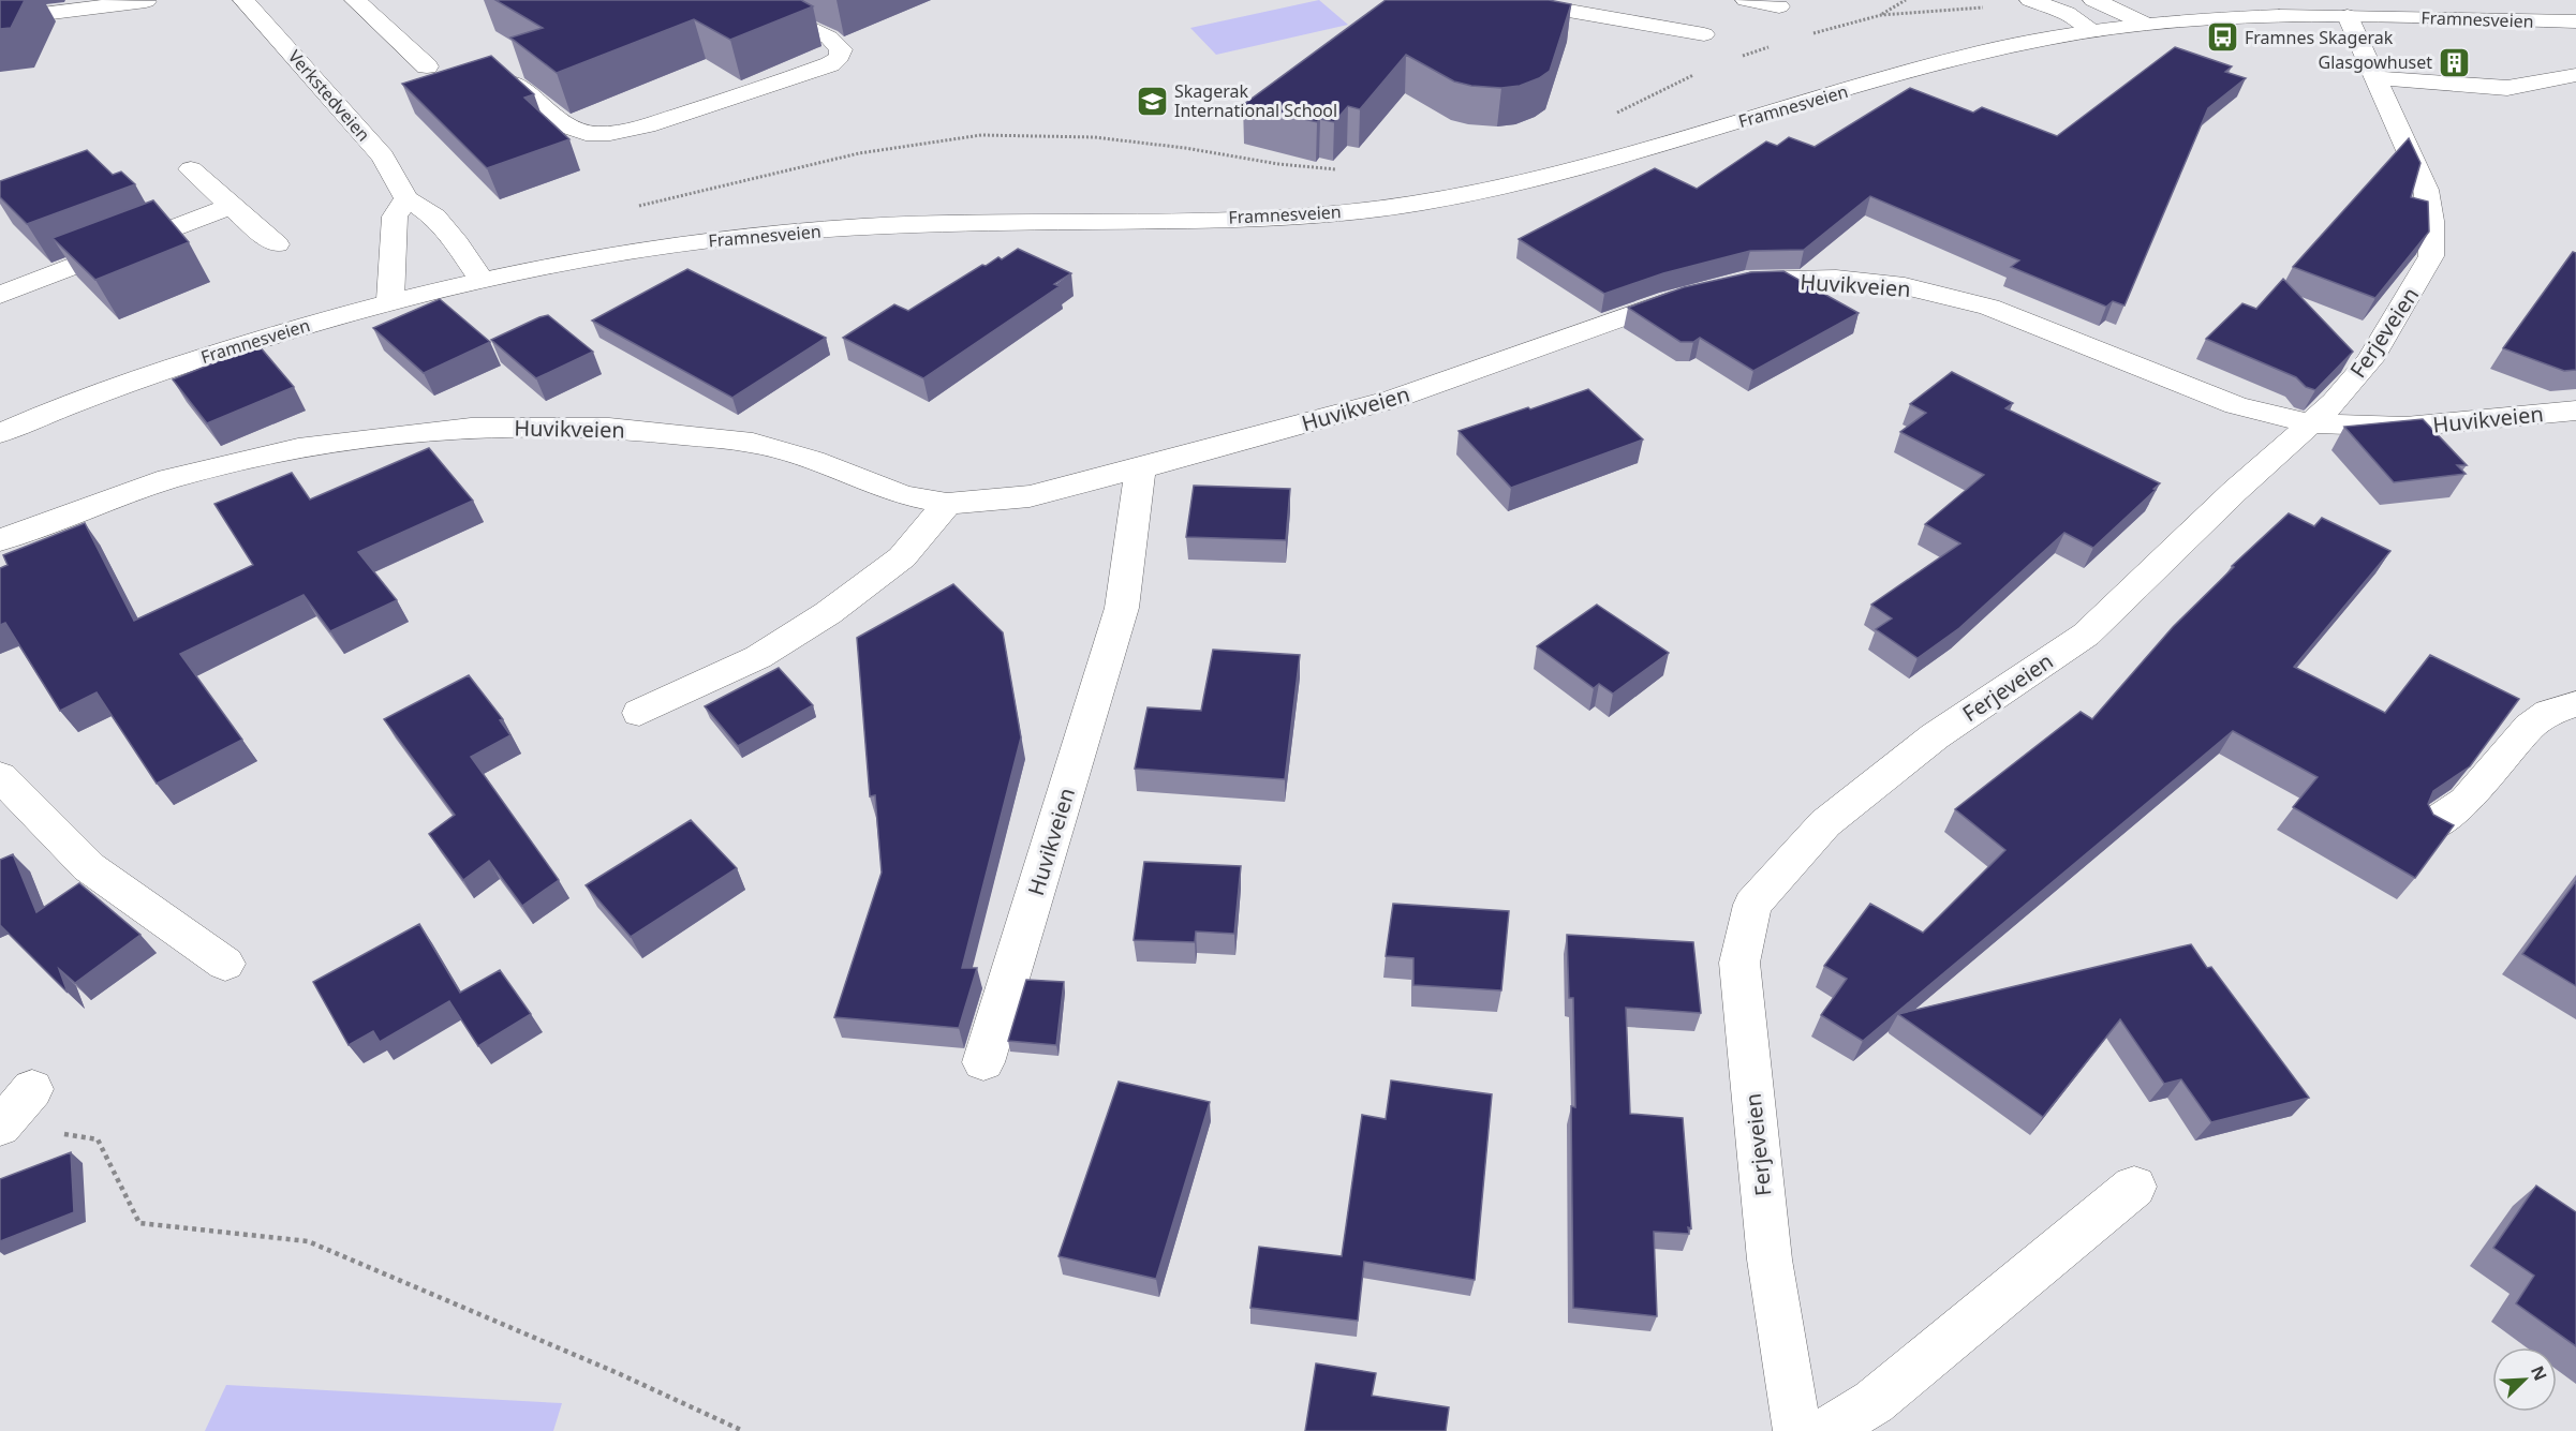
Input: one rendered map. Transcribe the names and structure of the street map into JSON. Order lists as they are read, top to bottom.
{
  "streets": {
    "street": [
      "Framnesveien",
      "Verkstedveien",
      "Huvikveien",
      "Ferjeveien"
    ]
  },
  "crossings": [
    ["Framnesveien", "Verkstedveien"],
    ["Framnesveien", "Ferjeveien"],
    ["Huvikveien", "Ferjeveien"]
  ],
  "places": {
    "bus stop": ["Framnes Skagerak"],
    "building": ["Glasgowhuset"],
    "school or university": ["Skagerak International School"]
  },
  "north": "top right"
}
